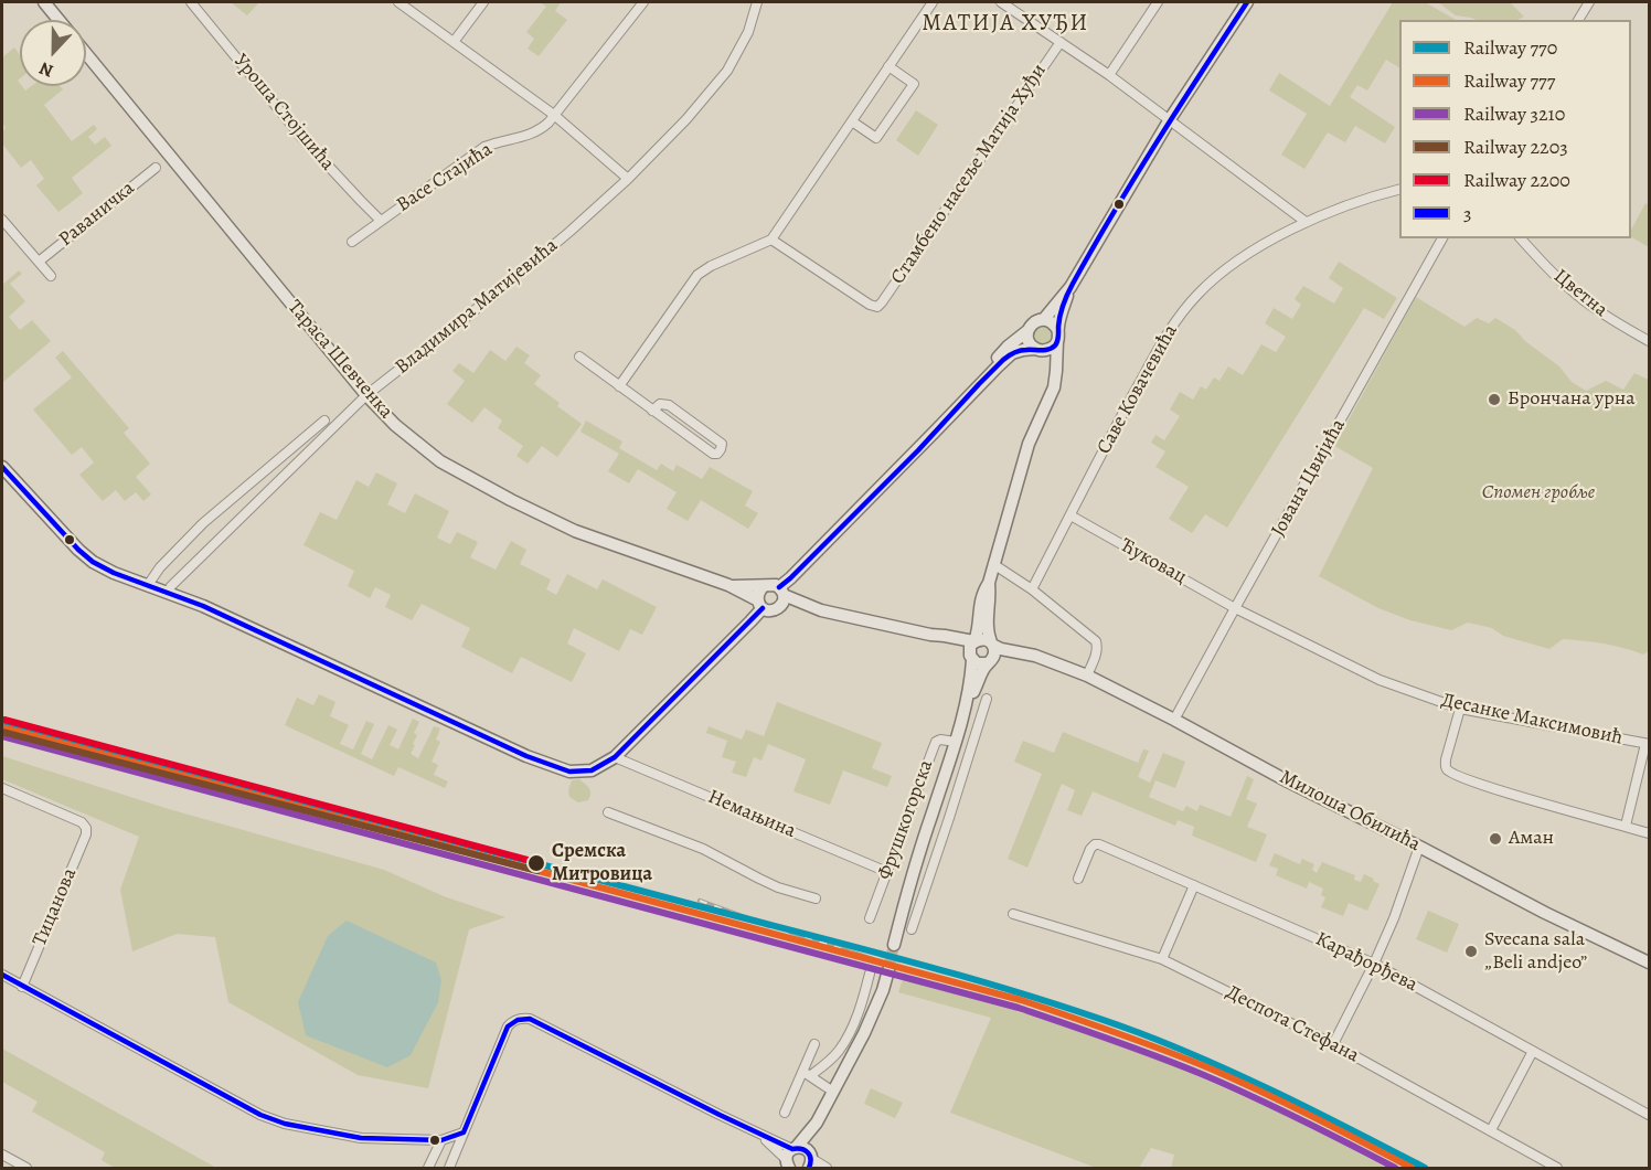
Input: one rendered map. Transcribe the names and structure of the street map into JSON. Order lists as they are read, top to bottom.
{
  "streets": {
    "street": [
      "Уроша Стојшића",
      "Стамбено насеље Матија Хуђи",
      "Васе Стајића",
      "Раваничка",
      "Цветна",
      "Владимира Матијевића",
      "Тараса Шевченка",
      "Саве Ковачевића",
      "Јована Цвијића",
      "Ћуковац",
      "Десанке Максимовић",
      "Милоша Обилића",
      "Немањина",
      "Фрушкогорска",
      "Тицанова",
      "Карађорђева",
      "Деспота Стефана"
    ]
  },
  "crossings": [
    ["Уроша Стојшића", "Васе Стајића"],
    ["Владимира Матијевића", "Тараса Шевченка"],
    ["Саве Ковачевића", "Ћуковац"],
    ["Јована Цвијића", "Ћуковац"],
    ["Јована Цвијића", "Десанке Максимовић"],
    ["Јована Цвијића", "Милоша Обилића"],
    ["Ћуковац", "Десанке Максимовић"],
    ["Милоша Обилића", "Фрушкогорска"],
    ["Немањина", "Фрушкогорска"]
  ],
  "districts": ["МАТИЈА ХУЂИ"],
  "parks": ["Спомен гробље"],
  "places": [
    "Брончана урна",
    "Аман",
    "Сремска Митровица",
    "Svecana sala „Beli andjeo”"
  ],
  "lines": [
    "transit line 3",
    "rail line 2200",
    "rail line 770",
    "rail line 777",
    "rail line 2203",
    "rail line 3210"
  ],
  "legend": [
    "Railway 770",
    "Railway 777",
    "Railway 3210",
    "Railway 2203",
    "Railway 2200",
    "3"
  ],
  "north": "bottom"
}
